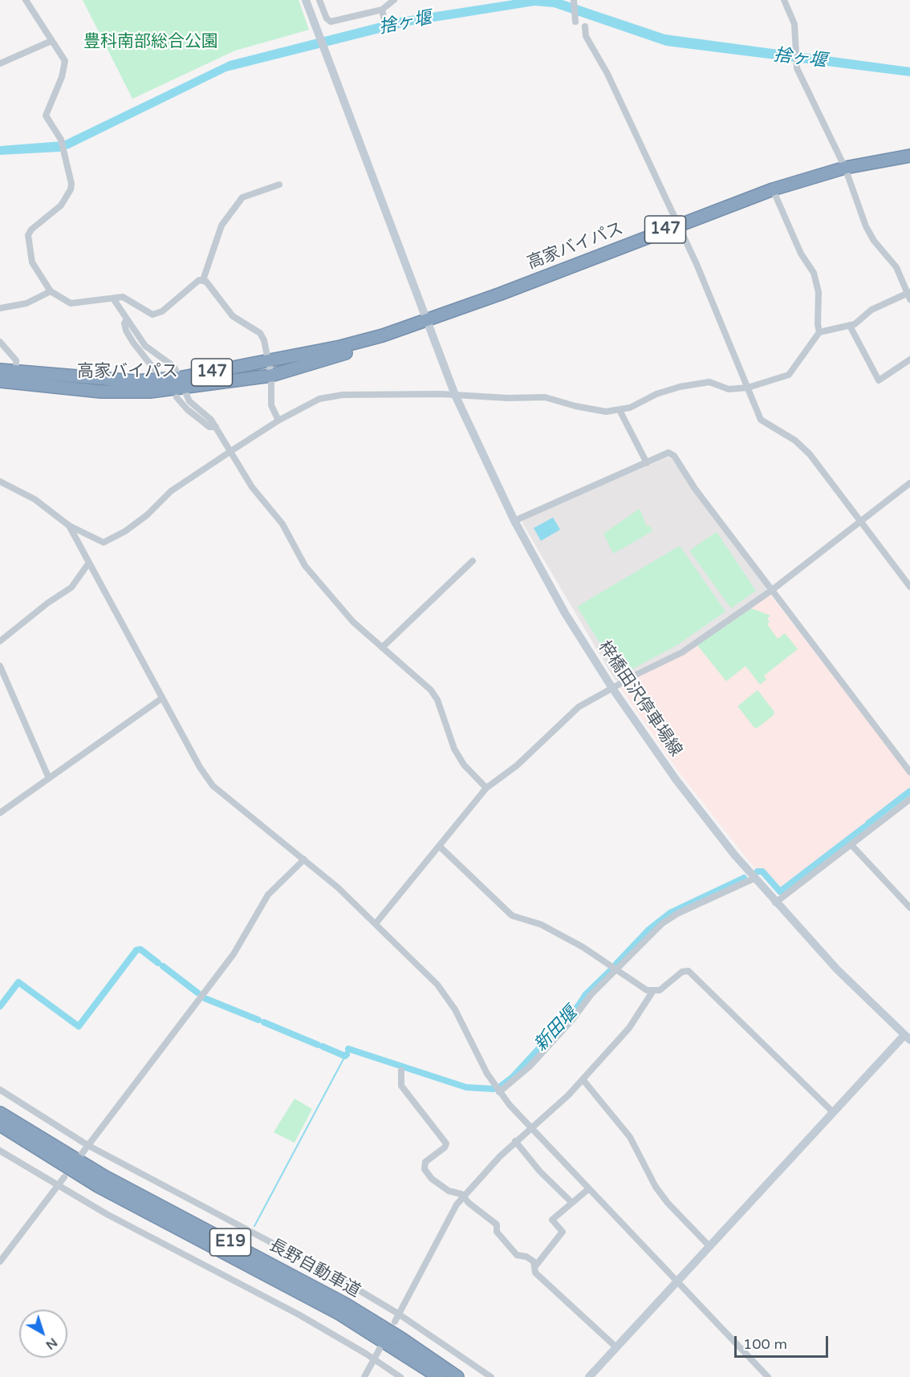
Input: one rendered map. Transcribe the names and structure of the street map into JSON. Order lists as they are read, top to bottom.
{
  "streets": {
    "highway": [
      "147",
      "高家バイパス",
      "E19",
      "長野自動車道"
    ],
    "main road": ["梓橋田沢停車場線"]
  },
  "crossings": [
    ["高家バイパス", "梓橋田沢停車場線"]
  ],
  "water": ["捨ヶ堰", "新田堰"],
  "parks": ["豊科南部総合公園"],
  "scale_bar": "100 m",
  "north": "bottom right"
}
